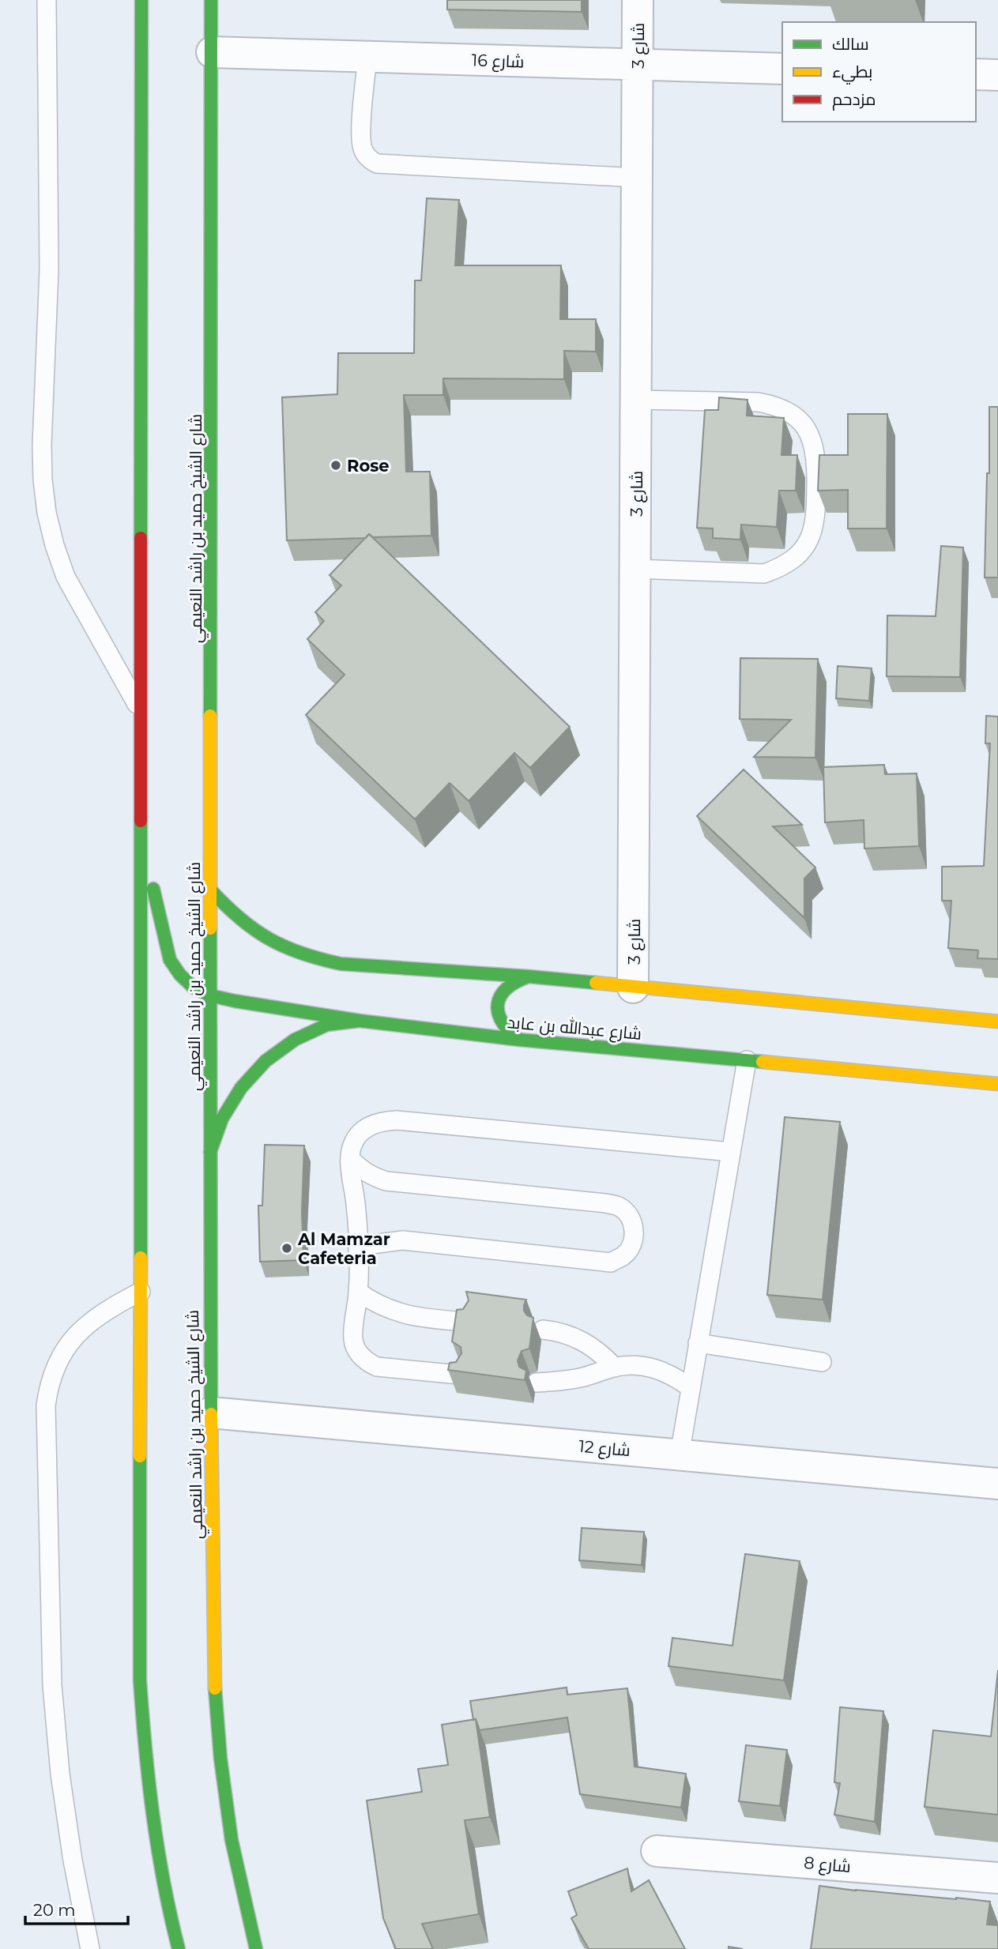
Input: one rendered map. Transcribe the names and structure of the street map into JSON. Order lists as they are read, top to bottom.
{
  "streets": {
    "main road": ["شارع الشيخ حميد بن راشد النعيمي", "شارع عبدالله بن عابد"],
    "street": [
      "شارع 3",
      "شارع 16",
      "شارع 12",
      "شارع 8"
    ]
  },
  "crossings": [
    ["شارع 3", "شارع 16"],
    ["شارع 16", "شارع الشيخ حميد بن راشد النعيمي"],
    ["شارع الشيخ حميد بن راشد النعيمي", "شارع عبدالله بن عابد"],
    ["شارع الشيخ حميد بن راشد النعيمي", "شارع 12"]
  ],
  "places": ["Rose", "Al Mamzar Cafeteria"],
  "legend": ["سالك", "بطيء", "مزدحم"],
  "scale_bar": "20 m"
}
